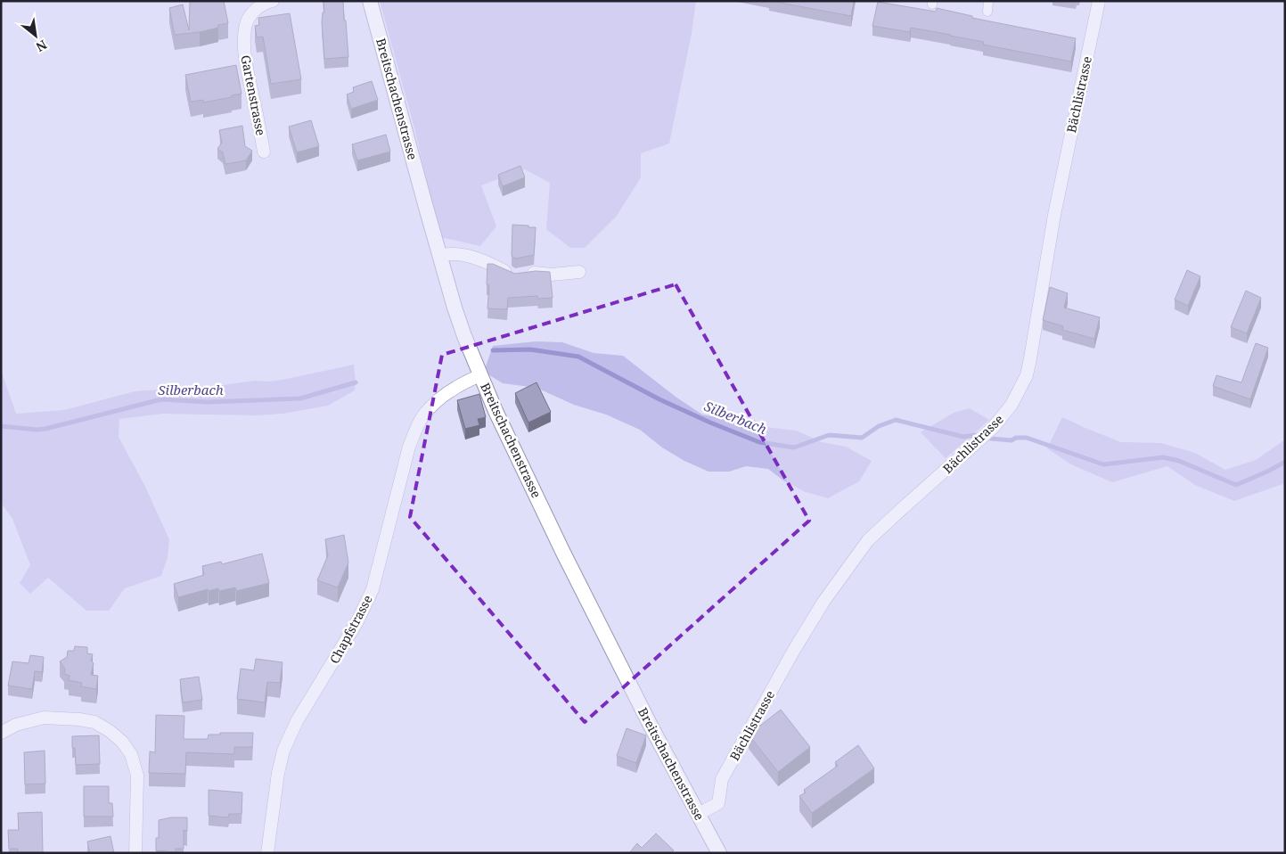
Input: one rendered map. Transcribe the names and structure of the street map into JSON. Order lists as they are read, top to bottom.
{
  "streets": {
    "street": [
      "Bächlistrasse",
      "Gartenstrasse",
      "Breitschachenstrasse",
      "Chapfstrasse"
    ]
  },
  "crossings": [
    ["Bächlistrasse", "Breitschachenstrasse"],
    ["Breitschachenstrasse", "Chapfstrasse"]
  ],
  "water": ["Silberbach"],
  "north": "bottom right"
}
